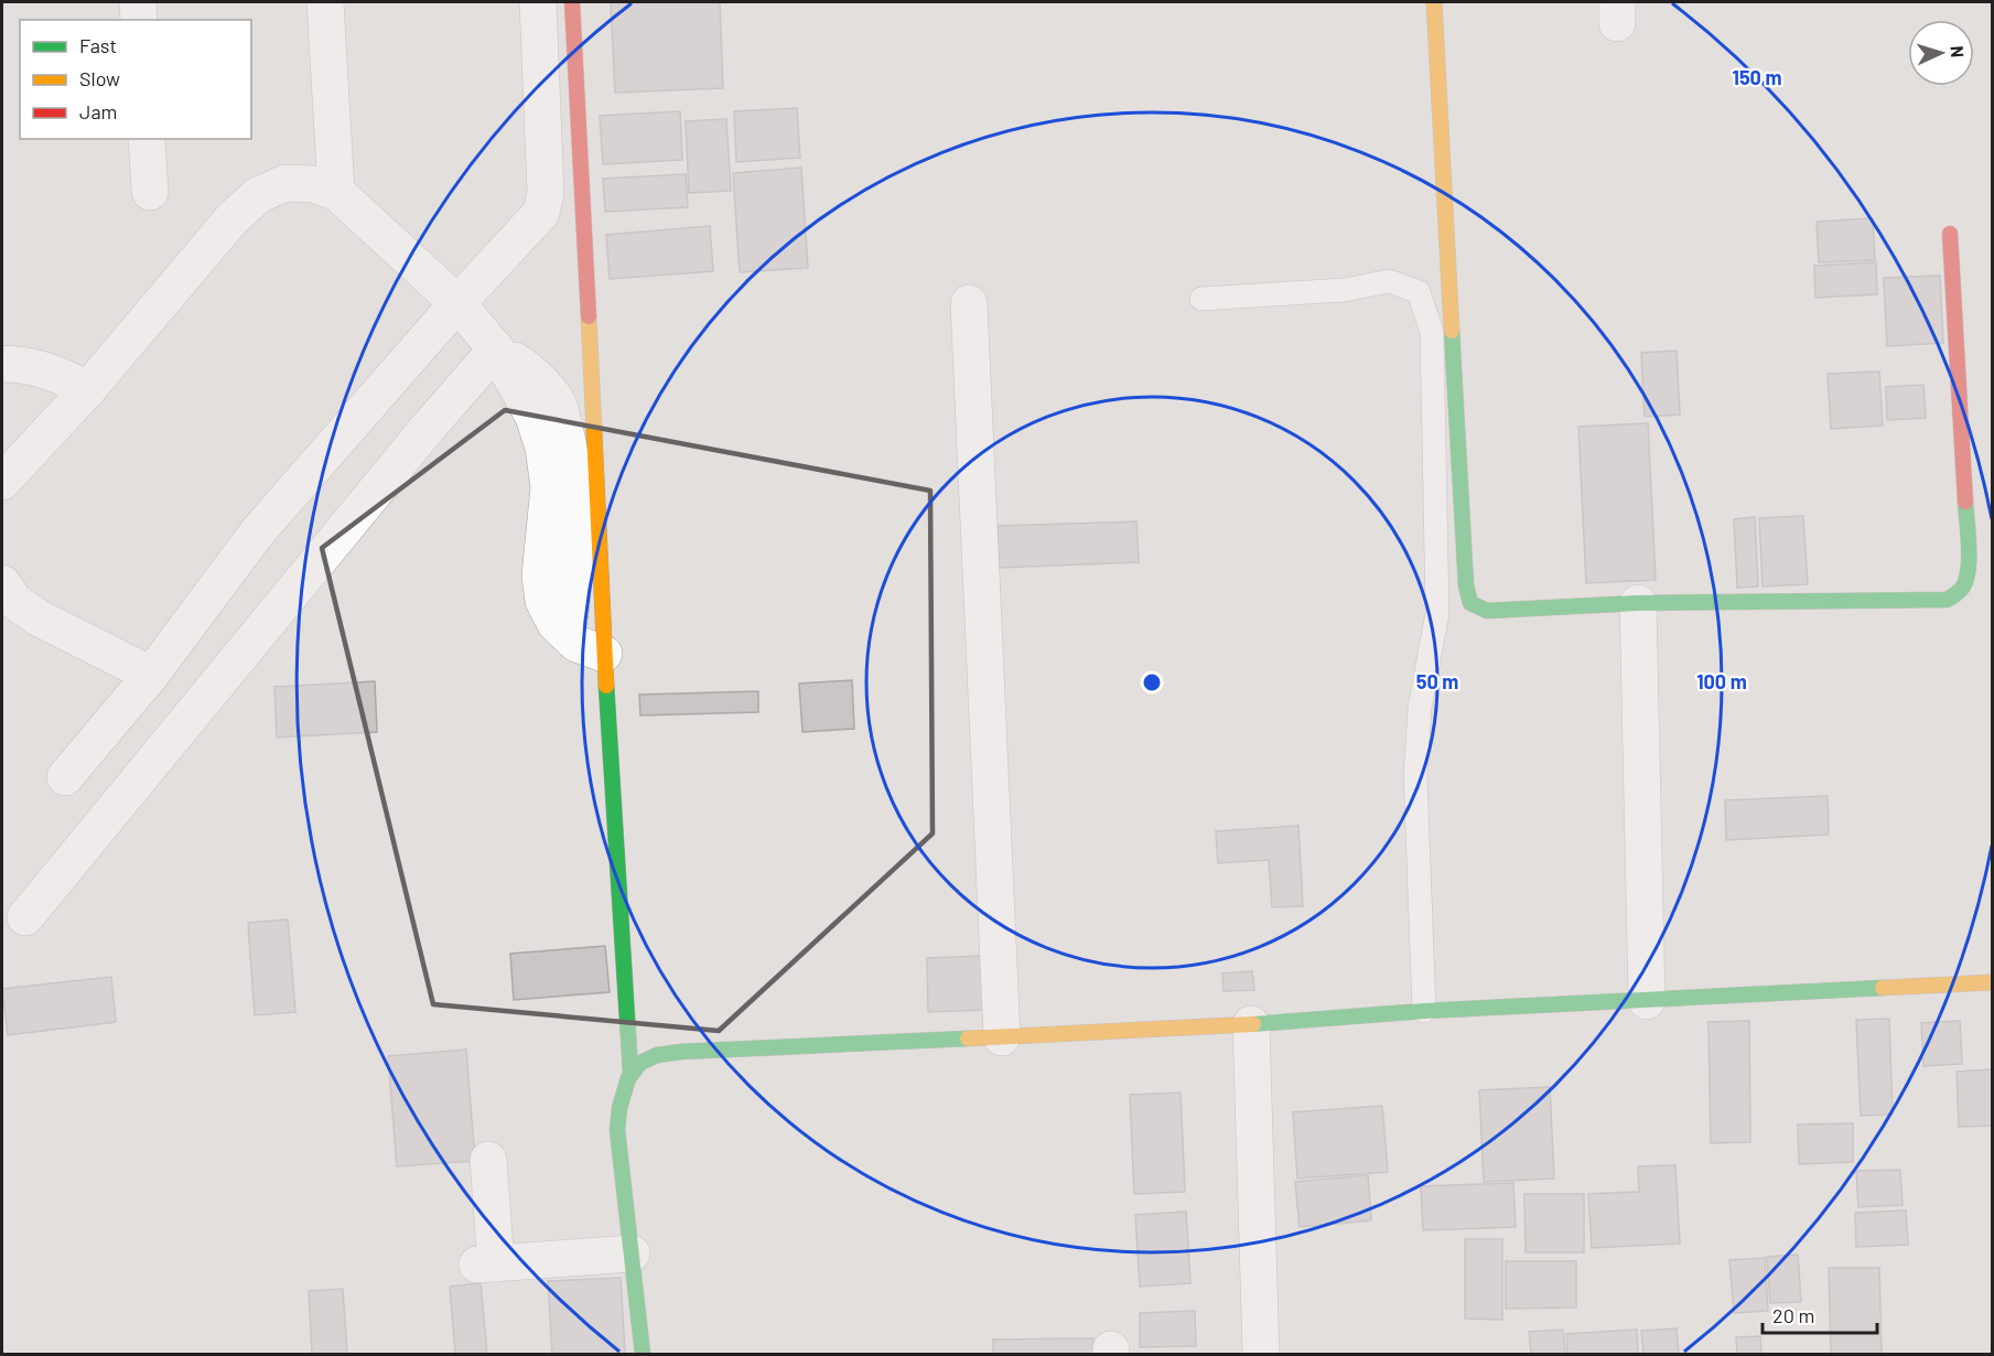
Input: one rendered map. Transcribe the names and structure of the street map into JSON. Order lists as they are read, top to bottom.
{
  "legend": ["Fast", "Slow", "Jam"],
  "scale_bar": "20 m",
  "north": "right",
  "rings": ["150 m", "50 m", "100 m"]
}
